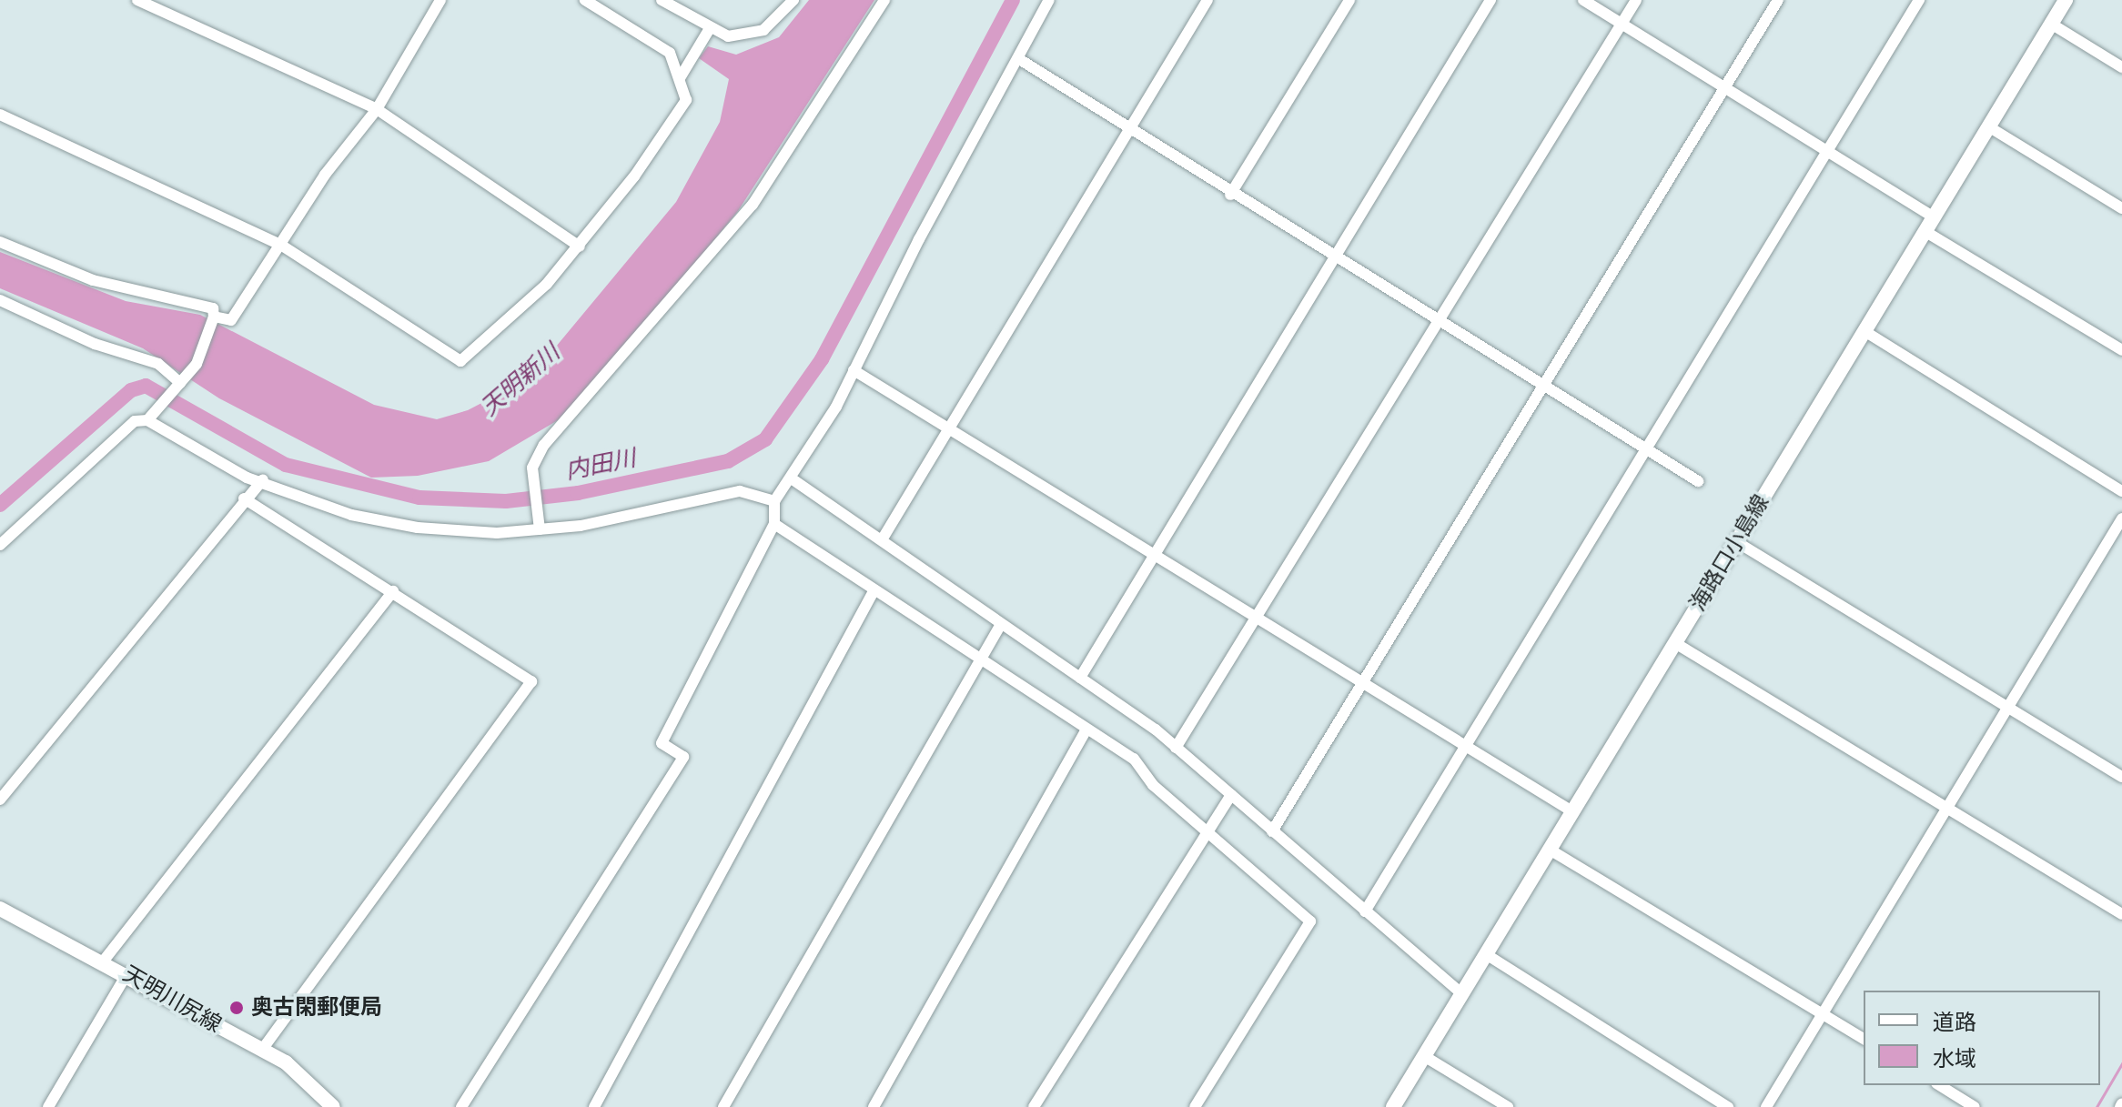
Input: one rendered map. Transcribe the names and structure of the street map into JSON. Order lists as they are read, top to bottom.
{
  "streets": {
    "main road": ["海路口小島線", "天明川尻線"]
  },
  "water": ["天明新川", "内田川"],
  "places": ["奥古閑郵便局"],
  "legend": ["道路", "水域"]
}
